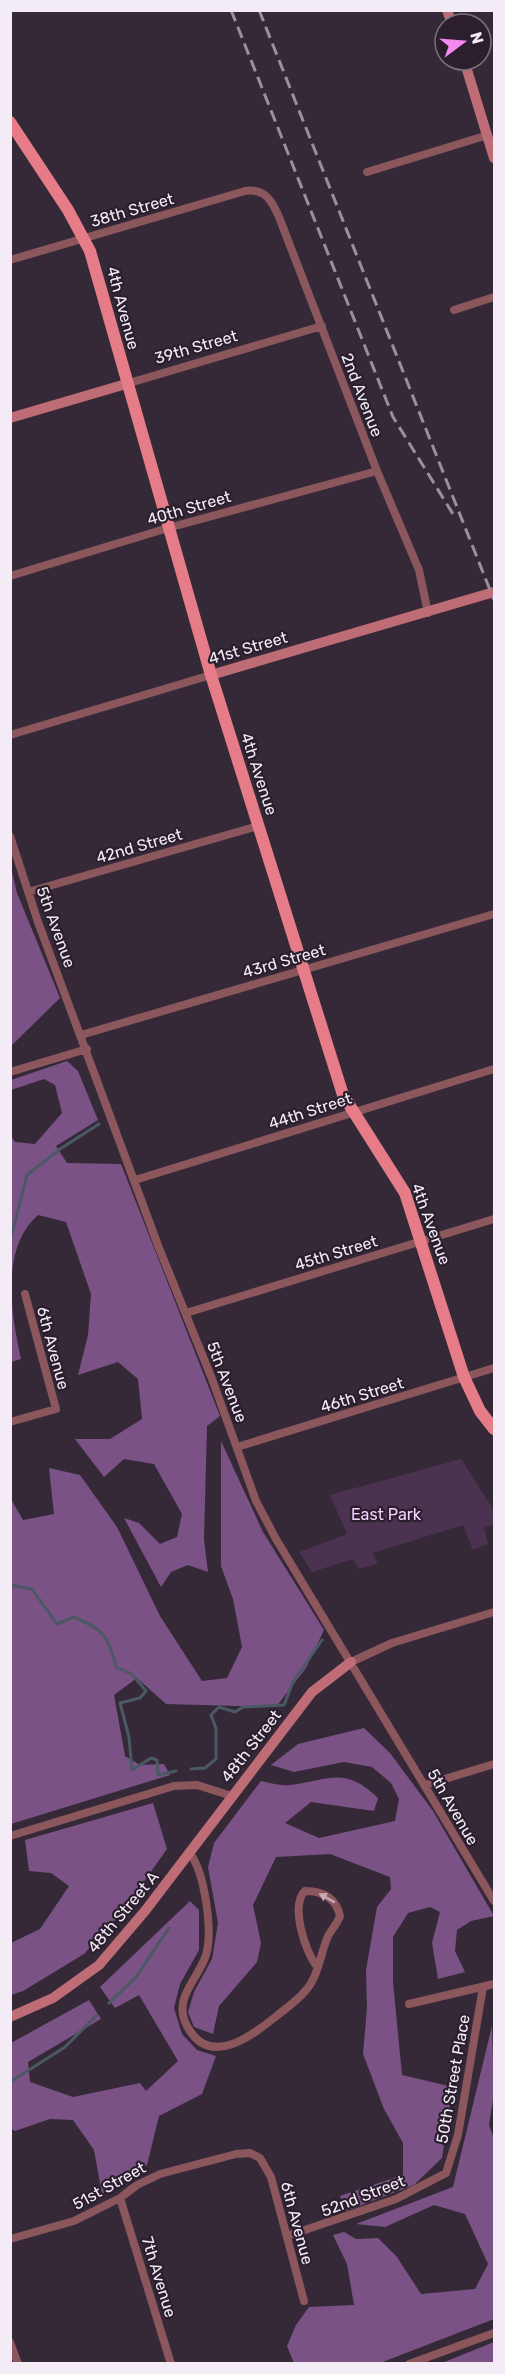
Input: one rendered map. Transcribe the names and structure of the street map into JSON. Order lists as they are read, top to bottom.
{
  "streets": {
    "main road": ["4th Avenue"],
    "street": [
      "38th Street",
      "39th Street",
      "2nd Avenue",
      "40th Street",
      "41st Street",
      "42nd Street",
      "5th Avenue",
      "43rd Street",
      "44th Street",
      "45th Street",
      "6th Avenue",
      "46th Street",
      "48th Street",
      "48th Street A",
      "50th Street Place",
      "51st Street",
      "52nd Street",
      "7th Avenue"
    ]
  },
  "crossings": [
    ["38th Street", "4th Avenue"],
    ["38th Street", "2nd Avenue"],
    ["4th Avenue", "39th Street"],
    ["4th Avenue", "40th Street"],
    ["4th Avenue", "41st Street"],
    ["4th Avenue", "42nd Street"],
    ["4th Avenue", "43rd Street"],
    ["4th Avenue", "44th Street"],
    ["4th Avenue", "45th Street"],
    ["4th Avenue", "46th Street"],
    ["39th Street", "2nd Avenue"],
    ["2nd Avenue", "40th Street"],
    ["2nd Avenue", "41st Street"],
    ["42nd Street", "5th Avenue"],
    ["5th Avenue", "43rd Street"],
    ["5th Avenue", "44th Street"],
    ["5th Avenue", "45th Street"],
    ["5th Avenue", "46th Street"],
    ["5th Avenue", "48th Street"],
    ["6th Avenue", "51st Street"],
    ["6th Avenue", "52nd Street"],
    ["48th Street", "48th Street A"],
    ["50th Street Place", "52nd Street"],
    ["51st Street", "7th Avenue"]
  ],
  "parks": ["East Park"],
  "north": "right"
}
